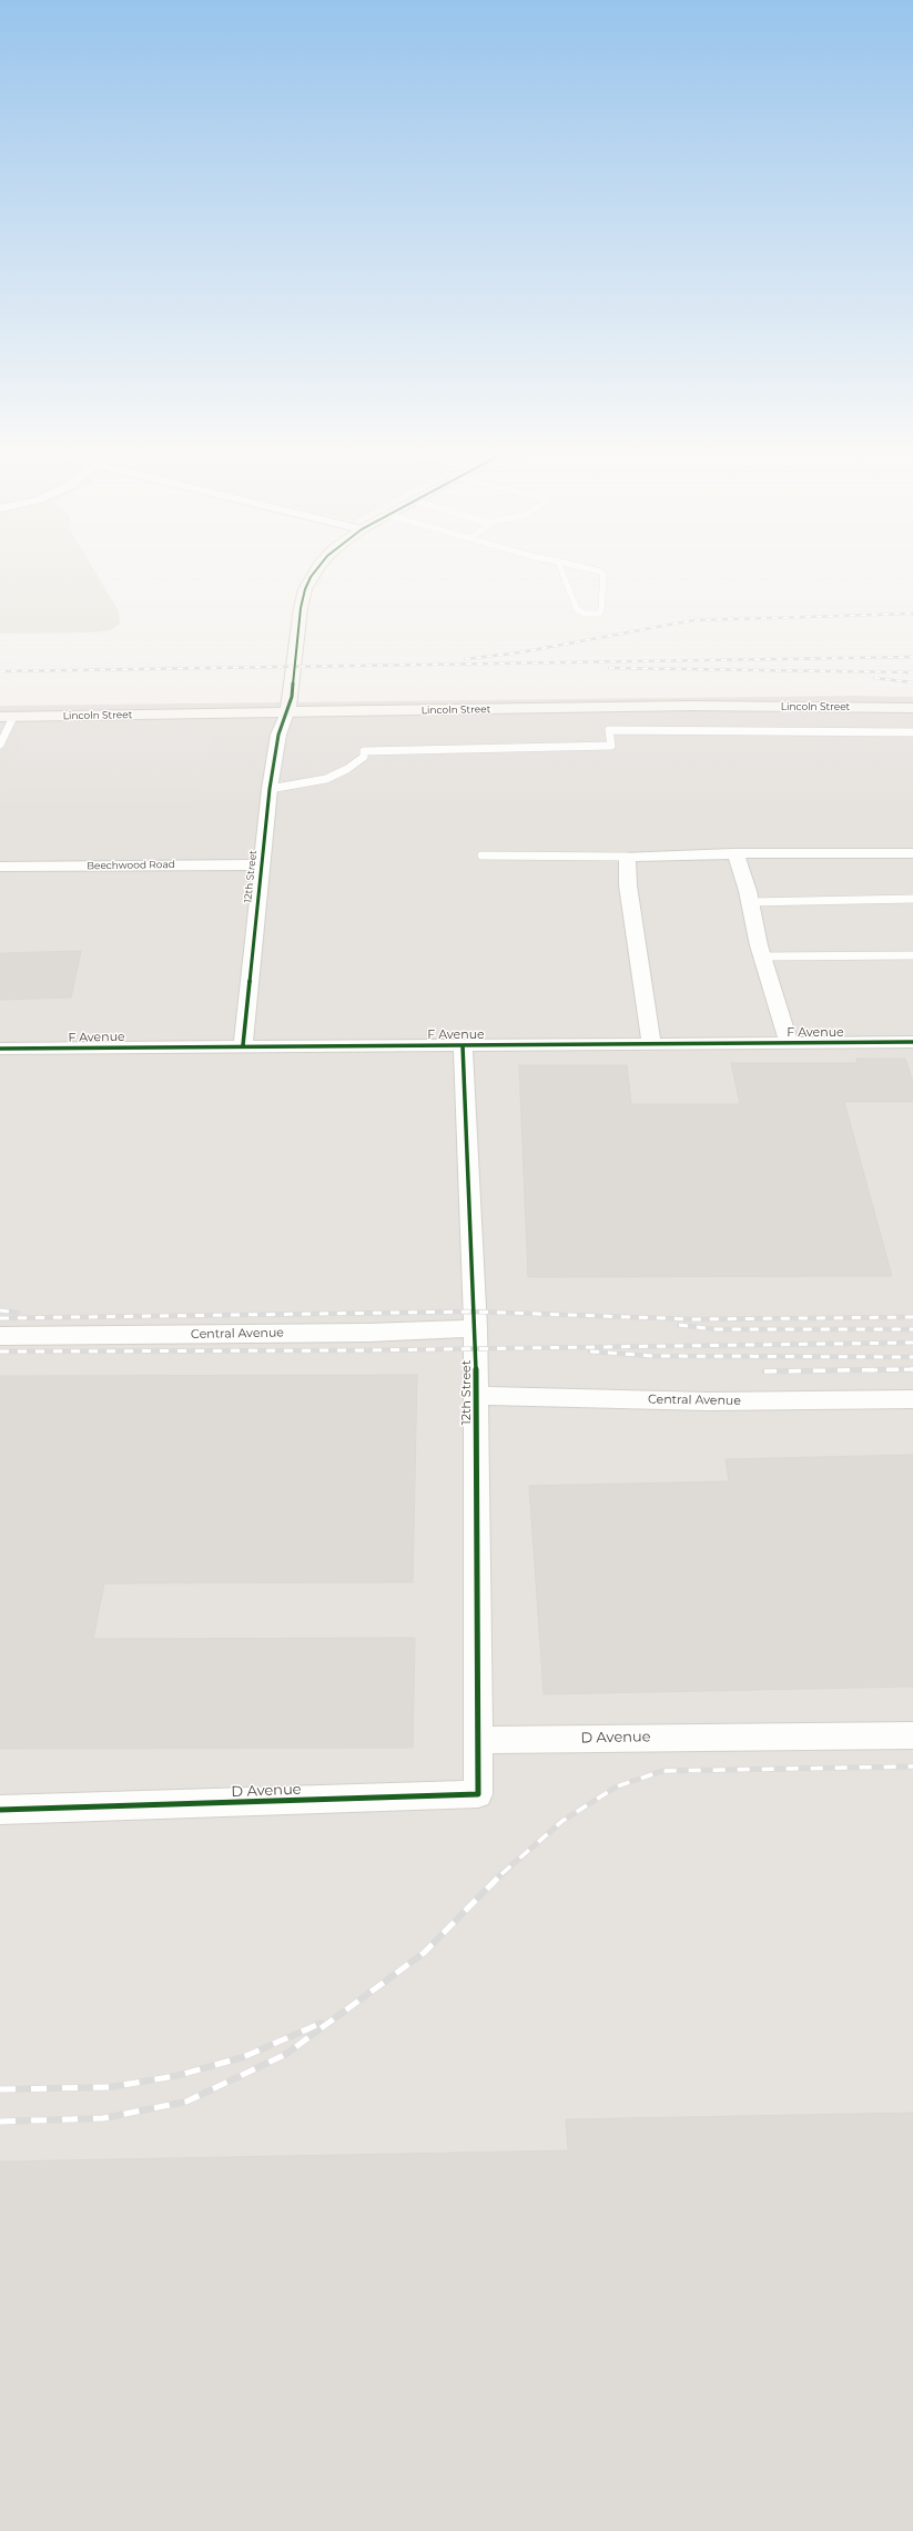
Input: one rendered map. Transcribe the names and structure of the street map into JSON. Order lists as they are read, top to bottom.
{
  "streets": {
    "main road": ["Lincoln Street"],
    "street": [
      "Beechwood Road",
      "12th Street",
      "F Avenue",
      "Central Avenue",
      "D Avenue"
    ]
  },
  "crossings": [
    ["Lincoln Street", "12th Street"],
    ["Beechwood Road", "12th Street"],
    ["12th Street", "F Avenue"],
    ["12th Street", "Central Avenue"],
    ["12th Street", "D Avenue"]
  ]
}
